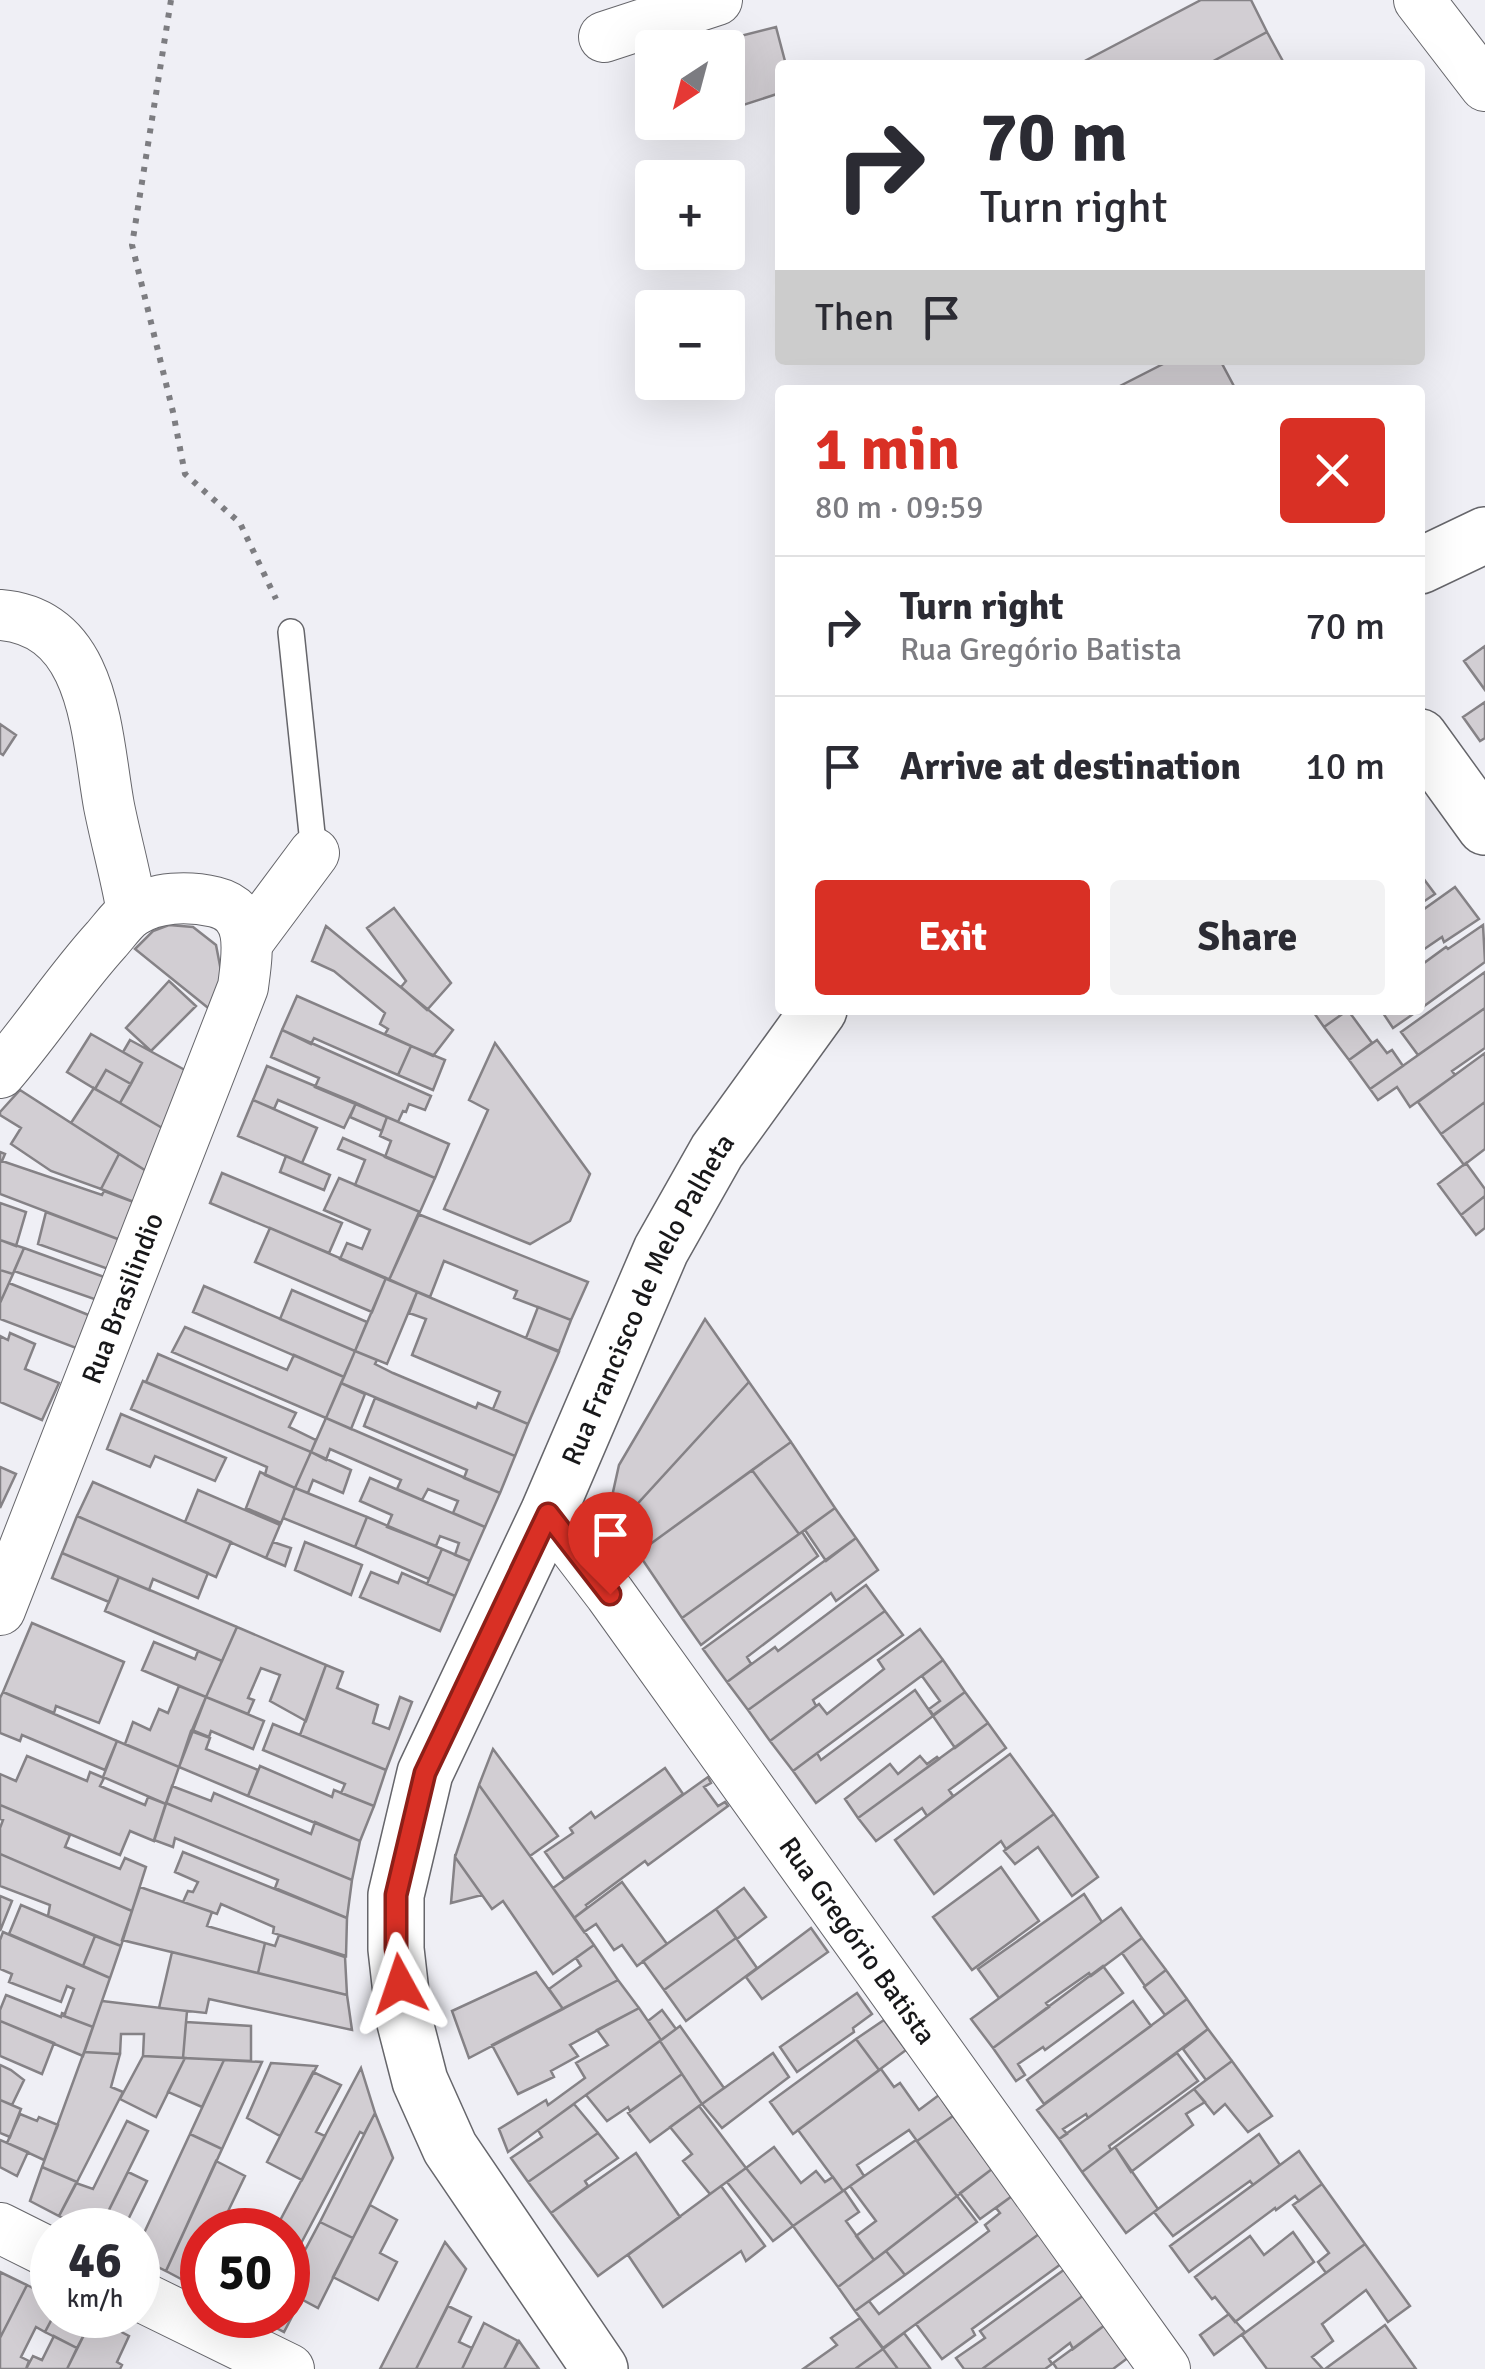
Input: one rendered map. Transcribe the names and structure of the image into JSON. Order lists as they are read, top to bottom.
{
  "streets": {
    "main road": ["Rua Francisco de Melo Palheta"],
    "street": ["Rua Brasilindio", "Rua Gregório Batista"]
  },
  "crossings": [
    ["Rua Francisco de Melo Palheta", "Rua Gregório Batista"]
  ],
  "north": "bottom left",
  "page": {
    "map_buttons": ["+", "−"],
    "turn": ["70 m", "Turn right"],
    "then": "Then",
    "heading": ["1 min", "80 m · 09:59"],
    "list": [
      {
        "name": "Turn right",
        "note": "Rua Gregório Batista",
        "value": "70 m"
      },
      {
        "name": "Arrive at destination",
        "value": "10 m"
      }
    ],
    "buttons": ["Exit", "Share"],
    "speed": "46 km/h",
    "limit": "50"
  }
}
